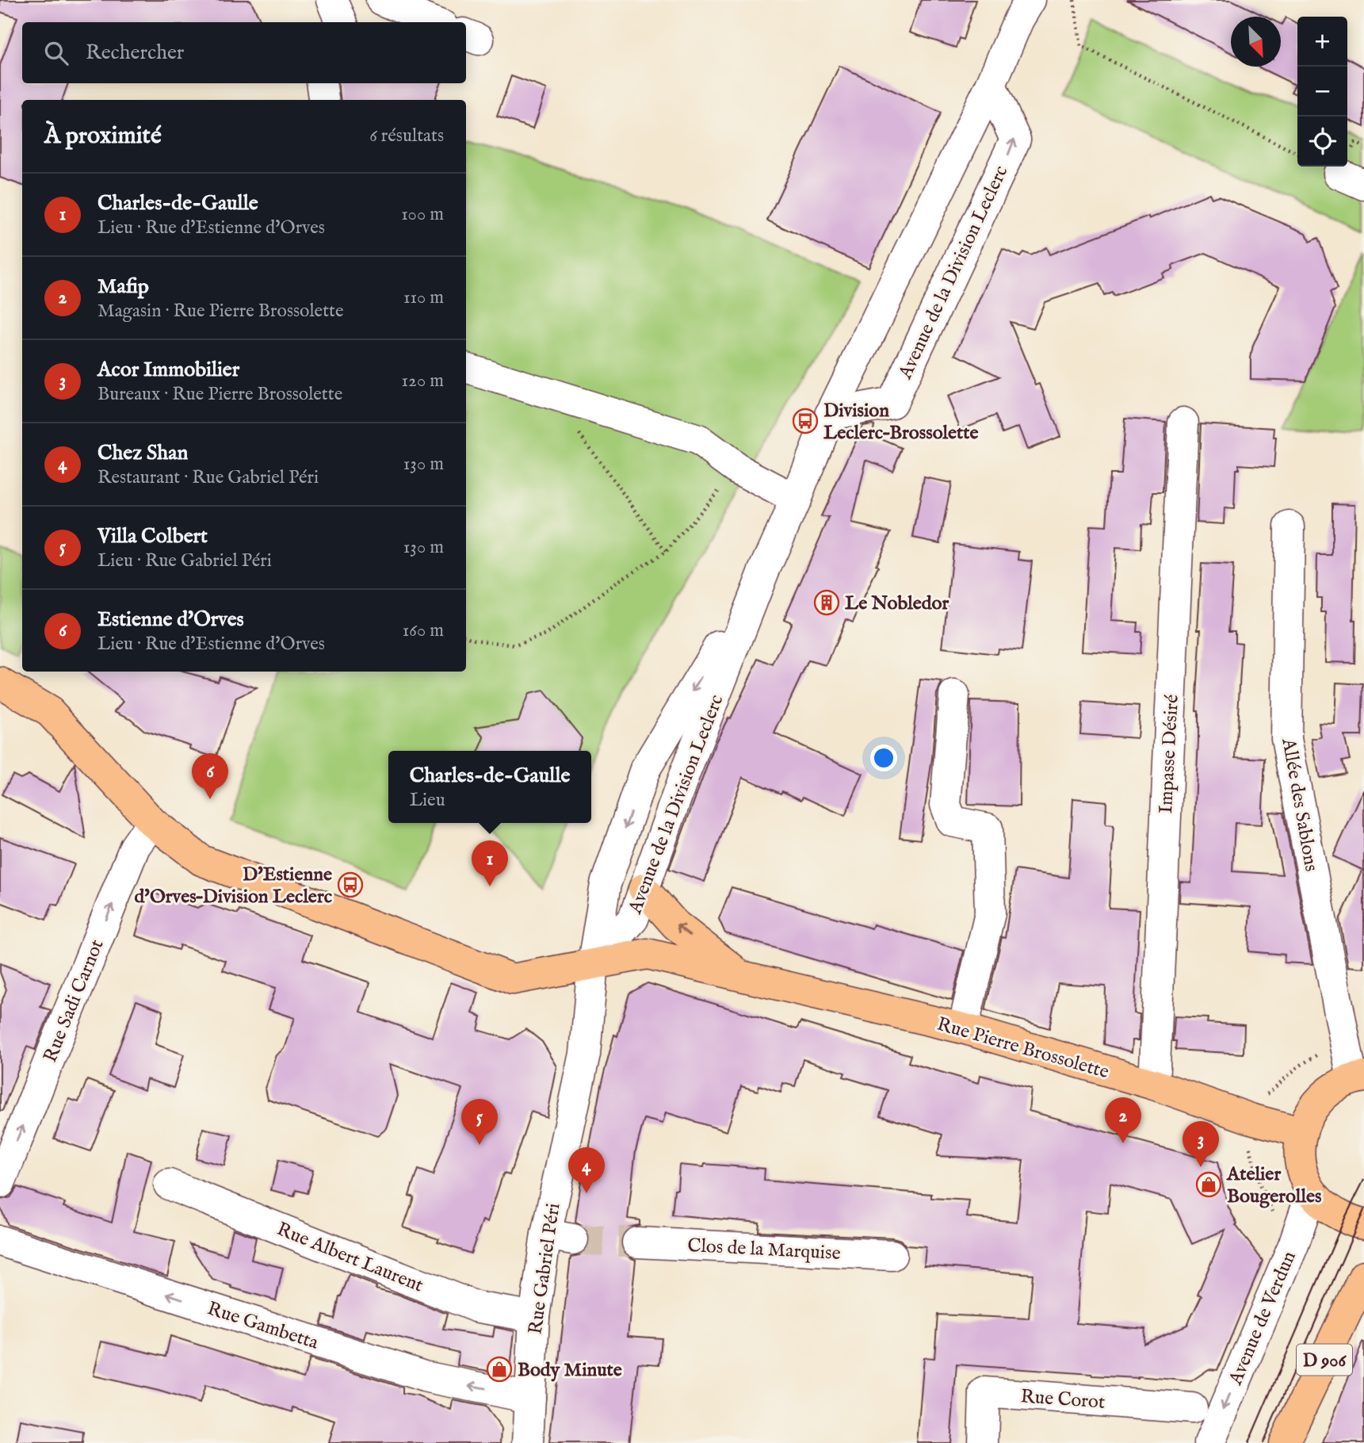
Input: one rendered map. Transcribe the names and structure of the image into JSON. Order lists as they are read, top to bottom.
{
  "streets": {
    "main road": ["Rue Pierre Brossolette", "D 906"],
    "street": [
      "Avenue de la Division Leclerc",
      "Impasse Désiré",
      "Allée des Sablons",
      "Rue Sadi Carnot",
      "Clos de la Marquise",
      "Rue Albert Laurent",
      "Rue Gabriel Péri",
      "Avenue de Verdun",
      "Rue Gambetta",
      "Rue Corot"
    ]
  },
  "crossings": [
    ["Avenue de la Division Leclerc", "Rue Pierre Brossolette"],
    ["Avenue de la Division Leclerc", "Rue Gabriel Péri"],
    ["Impasse Désiré", "Rue Pierre Brossolette"],
    ["Rue Sadi Carnot", "Rue Pierre Brossolette"],
    ["Rue Pierre Brossolette", "Rue Gabriel Péri"],
    ["Rue Albert Laurent", "Rue Gabriel Péri"],
    ["Rue Gabriel Péri", "Rue Gambetta"]
  ],
  "one_way": ["Rue Sadi Carnot", "Avenue de Verdun", "Rue Gambetta"],
  "places": {
    "bus stop": ["Division Leclerc–Brossolette", "D'Estienne d'Orves–Division Leclerc"],
    "building": ["Le Nobledor"],
    "shop": ["Atelier Bougerolles", "Body Minute"]
  },
  "north": "bottom right",
  "page": {
    "map_buttons": ["+", "−"],
    "search": "Rechercher",
    "heading": ["À proximité", "6 résultats"],
    "list": [
      {
        "mark": "1",
        "name": "Charles-de-Gaulle",
        "note": "Lieu · Rue d'Estienne d'Orves",
        "value": "100 m"
      },
      {
        "mark": "2",
        "name": "Mafip",
        "note": "Magasin · Rue Pierre Brossolette",
        "value": "110 m"
      },
      {
        "mark": "3",
        "name": "Acor Immobilier",
        "note": "Bureaux · Rue Pierre Brossolette",
        "value": "120 m"
      },
      {
        "mark": "4",
        "name": "Chez Shan",
        "note": "Restaurant · Rue Gabriel Péri",
        "value": "130 m"
      },
      {
        "mark": "5",
        "name": "Villa Colbert",
        "note": "Lieu · Rue Gabriel Péri",
        "value": "130 m"
      },
      {
        "mark": "6",
        "name": "Estienne d'Orves",
        "note": "Lieu · Rue d'Estienne d'Orves",
        "value": "160 m"
      }
    ],
    "popup": ["Charles-de-Gaulle", "Lieu"],
    "pins": [
      "6",
      "1",
      "2",
      "5",
      "3",
      "4"
    ]
  }
}
